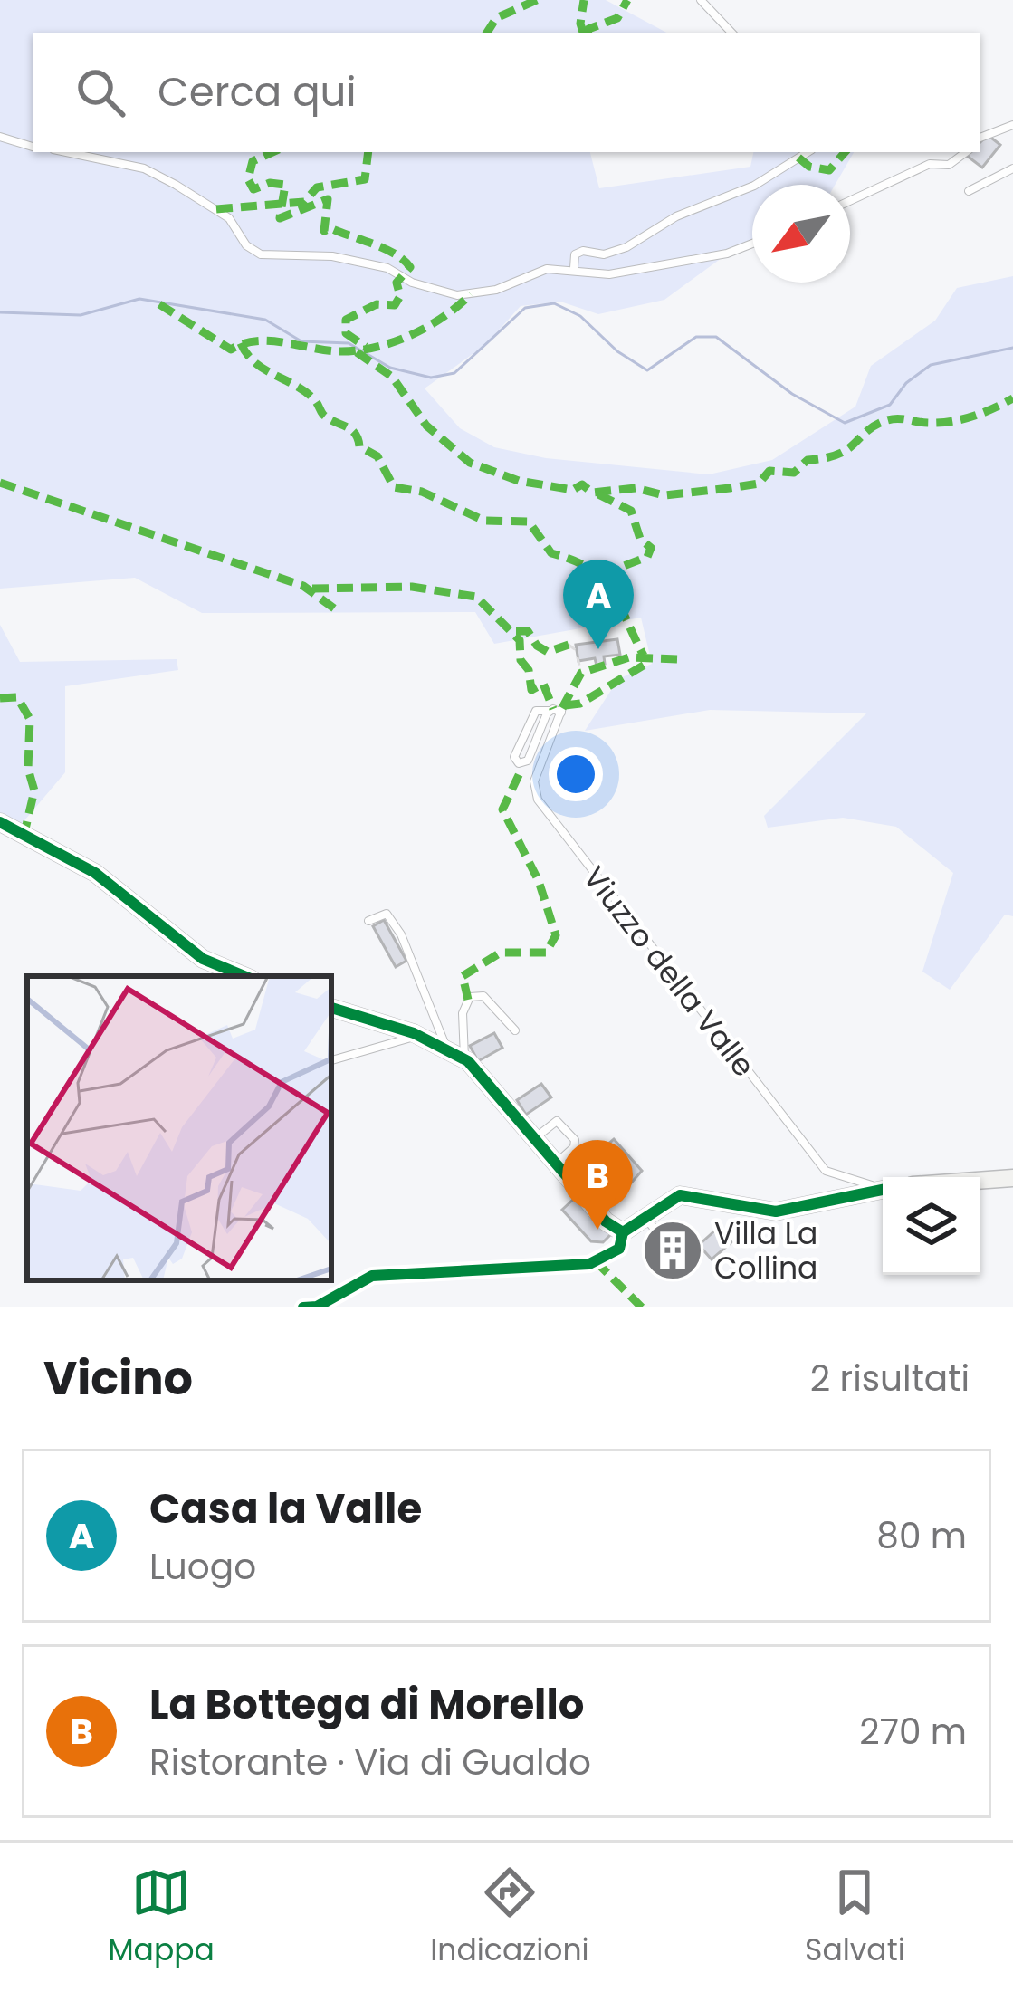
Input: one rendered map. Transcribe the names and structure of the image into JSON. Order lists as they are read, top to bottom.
{
  "streets": {
    "lane": ["Viuzzo della Valle"]
  },
  "places": {
    "building": ["Villa La Collina"]
  },
  "north": "bottom left",
  "page": {
    "search": "Cerca qui",
    "pins": ["A", "B"],
    "heading": ["Vicino", "2 risultati"],
    "list": [
      {
        "mark": "A",
        "name": "Casa la Valle",
        "note": "Luogo",
        "value": "80 m"
      },
      {
        "mark": "B",
        "name": "La Bottega di Morello",
        "note": "Ristorante · Via di Gualdo",
        "value": "270 m"
      }
    ],
    "nav": ["Mappa", "Indicazioni", "Salvati"]
  }
}
